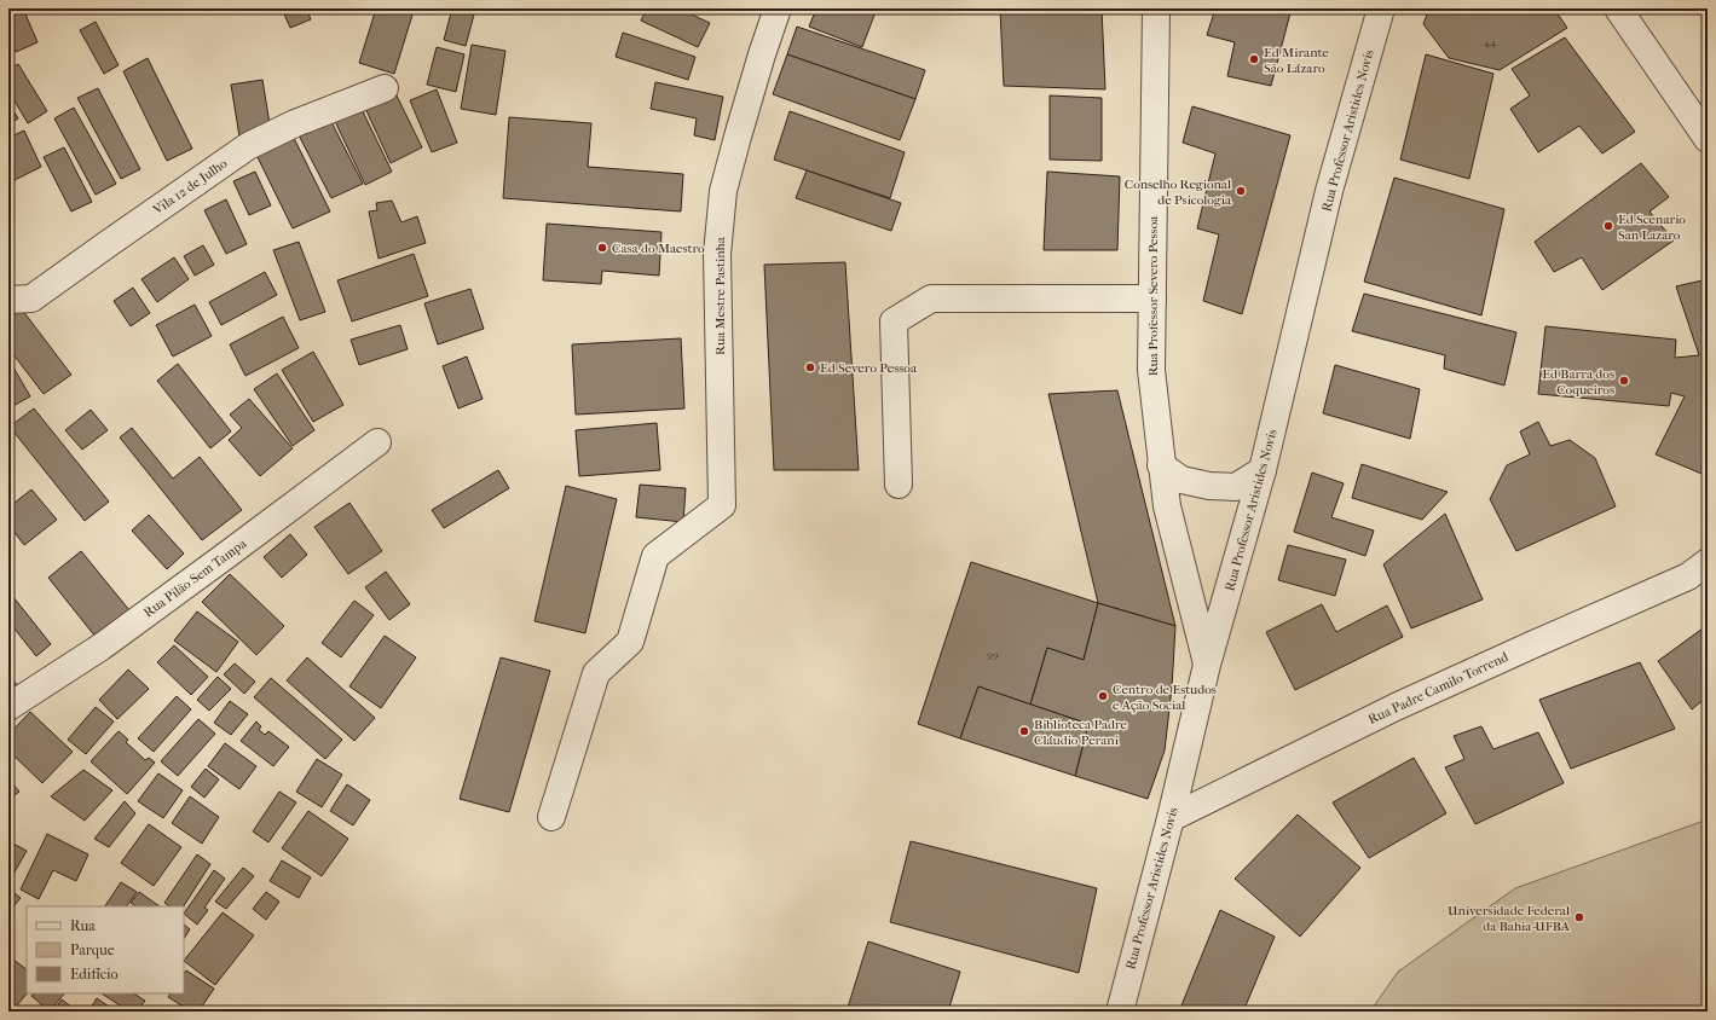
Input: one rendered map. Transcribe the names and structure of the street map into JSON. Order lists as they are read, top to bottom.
{
  "streets": {
    "street": [
      "Rua Professor Aristides Novis",
      "Vila 12 de Julho",
      "Rua Mestre Pastinha",
      "Rua Professor Severo Pessoa",
      "Rua Pilão Sem Tampa",
      "Rua Padre Camilo Torrend"
    ]
  },
  "crossings": [
    ["Rua Professor Aristides Novis", "Rua Professor Severo Pessoa"],
    ["Rua Professor Aristides Novis", "Rua Padre Camilo Torrend"]
  ],
  "places": [
    "Ed Mirante São Lázaro",
    "Conselho Regional de Psicologia",
    "Ed Scenario San Lazaro",
    "Casa do Maestro",
    "Ed Severo Pessoa",
    "Ed Barra dos Coqueiros",
    "Centro de Estudos e Ação Social",
    "Biblioteca Padre Cláudio Perani",
    "Universidade Federal da Bahia-UFBA"
  ],
  "house_numbers": ["44", "99"],
  "legend": ["Rua", "Parque", "Edifício"]
}
